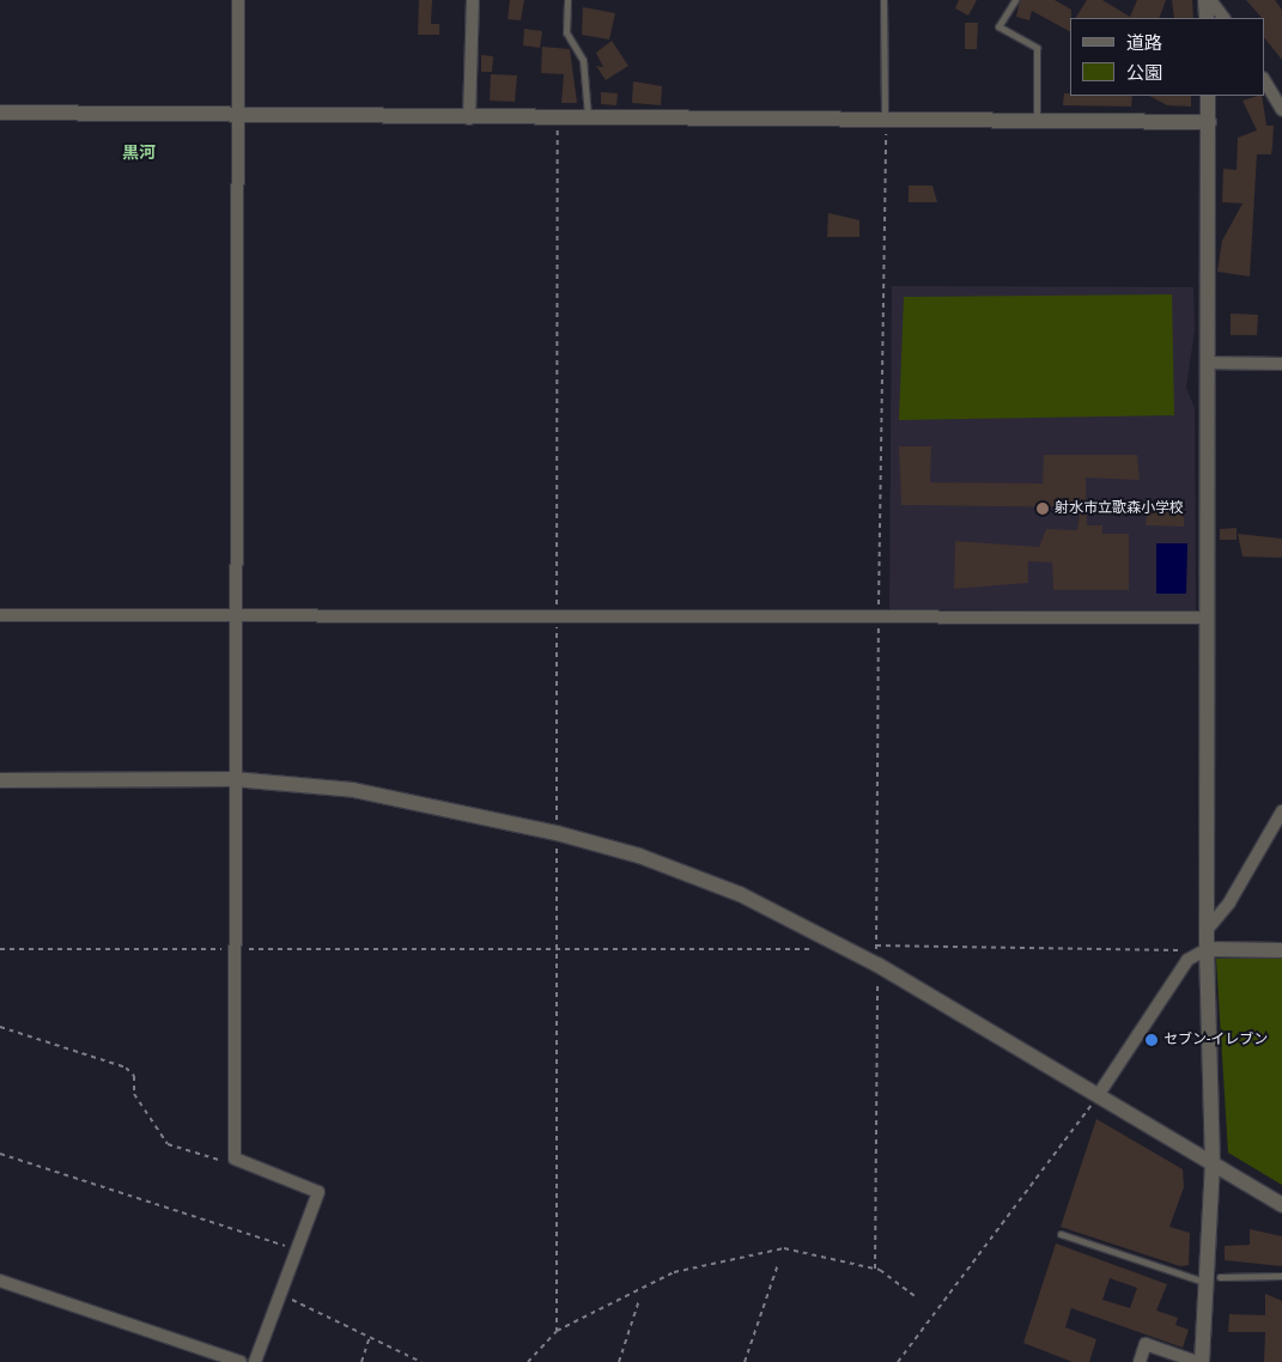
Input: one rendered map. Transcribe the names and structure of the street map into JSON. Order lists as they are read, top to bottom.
{
  "districts": ["黒河"],
  "places": ["射水市立歌森小学校", "セブン-イレブン"],
  "legend": ["道路", "公園"]
}
